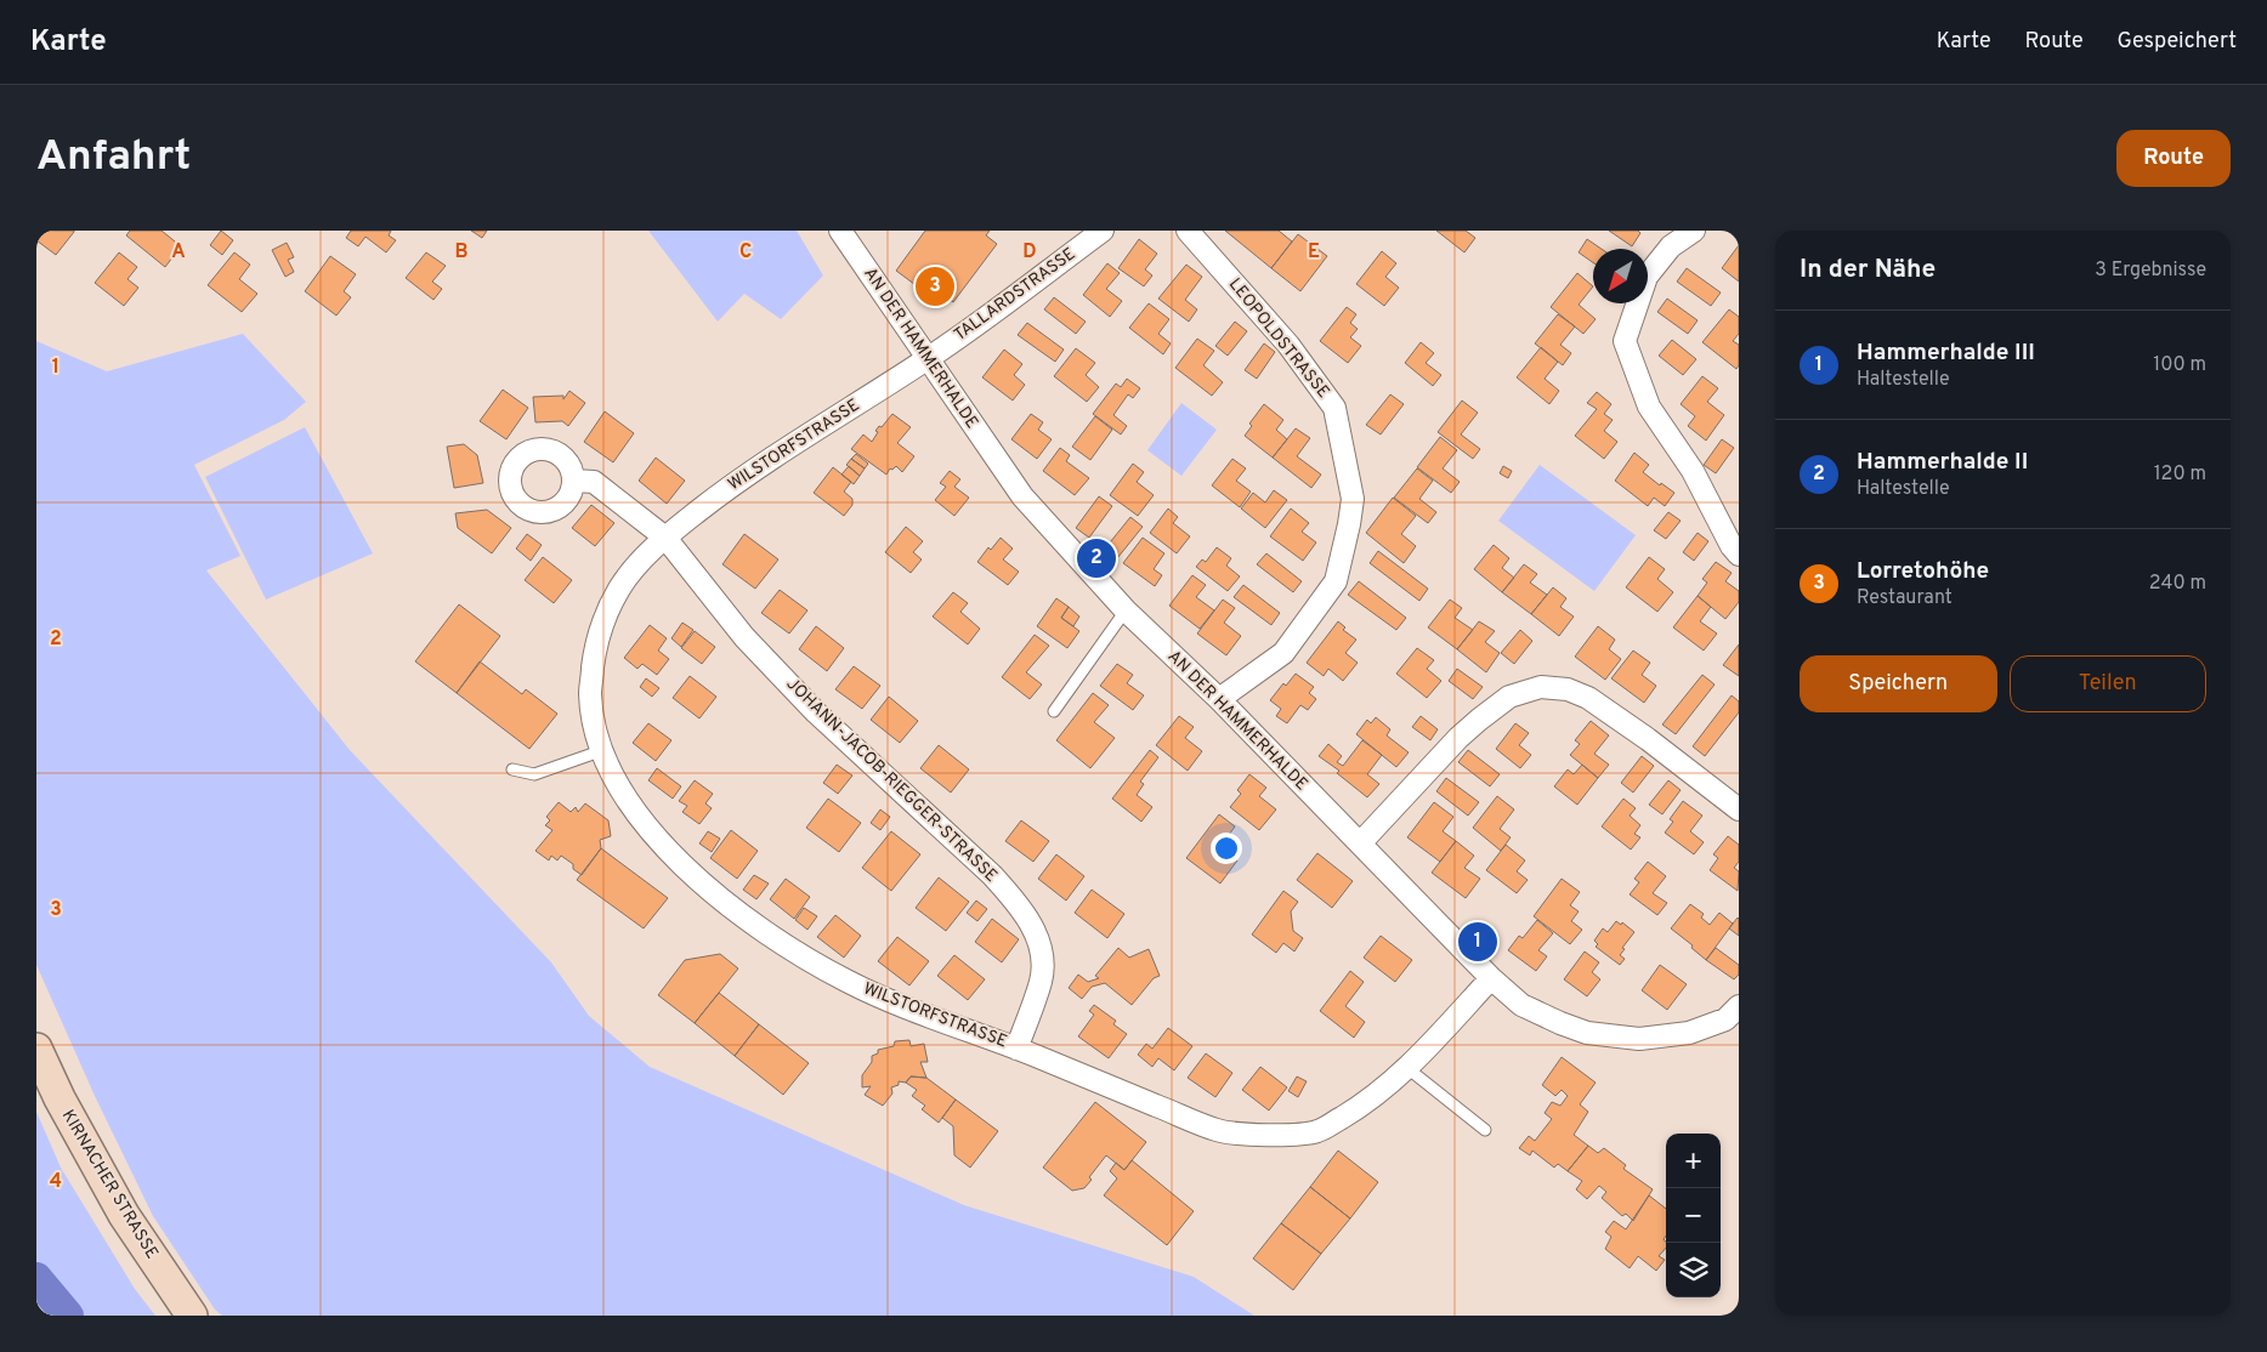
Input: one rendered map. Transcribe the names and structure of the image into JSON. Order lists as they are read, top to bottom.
{
  "streets": {
    "main road": ["KIRNACHER STRASSE"],
    "street": [
      "TALLARDSTRASSE",
      "LEOPOLDSTRASSE",
      "AN DER HAMMERHALDE",
      "WILSTORFSTRASSE",
      "JOHANN-JACOB-RIEGGER-STRASSE"
    ]
  },
  "crossings": [
    ["TALLARDSTRASSE", "AN DER HAMMERHALDE"],
    ["TALLARDSTRASSE", "WILSTORFSTRASSE"],
    ["LEOPOLDSTRASSE", "AN DER HAMMERHALDE"],
    ["AN DER HAMMERHALDE", "WILSTORFSTRASSE"],
    ["WILSTORFSTRASSE", "JOHANN-JACOB-RIEGGER-STRASSE"]
  ],
  "north": "bottom left",
  "page": {
    "header": "Karte",
    "nav": ["Karte", "Route", "Gespeichert"],
    "buttons": [
      "Route",
      ["Speichern", "Teilen"]
    ],
    "title": "Anfahrt",
    "heading": ["In der Nähe", "3 Ergebnisse"],
    "pins": ["3", "2", "1"],
    "list": [
      {
        "mark": "1",
        "name": "Hammerhalde III",
        "note": "Haltestelle",
        "value": "100 m"
      },
      {
        "mark": "2",
        "name": "Hammerhalde II",
        "note": "Haltestelle",
        "value": "120 m"
      },
      {
        "mark": "3",
        "name": "Lorretohöhe",
        "note": "Restaurant",
        "value": "240 m"
      }
    ],
    "map_buttons": ["+", "−"]
  },
  "grid": {
    "columns": [
      "A",
      "B",
      "C",
      "D",
      "E"
    ],
    "rows": [
      "1",
      "2",
      "3",
      "4"
    ]
  }
}
